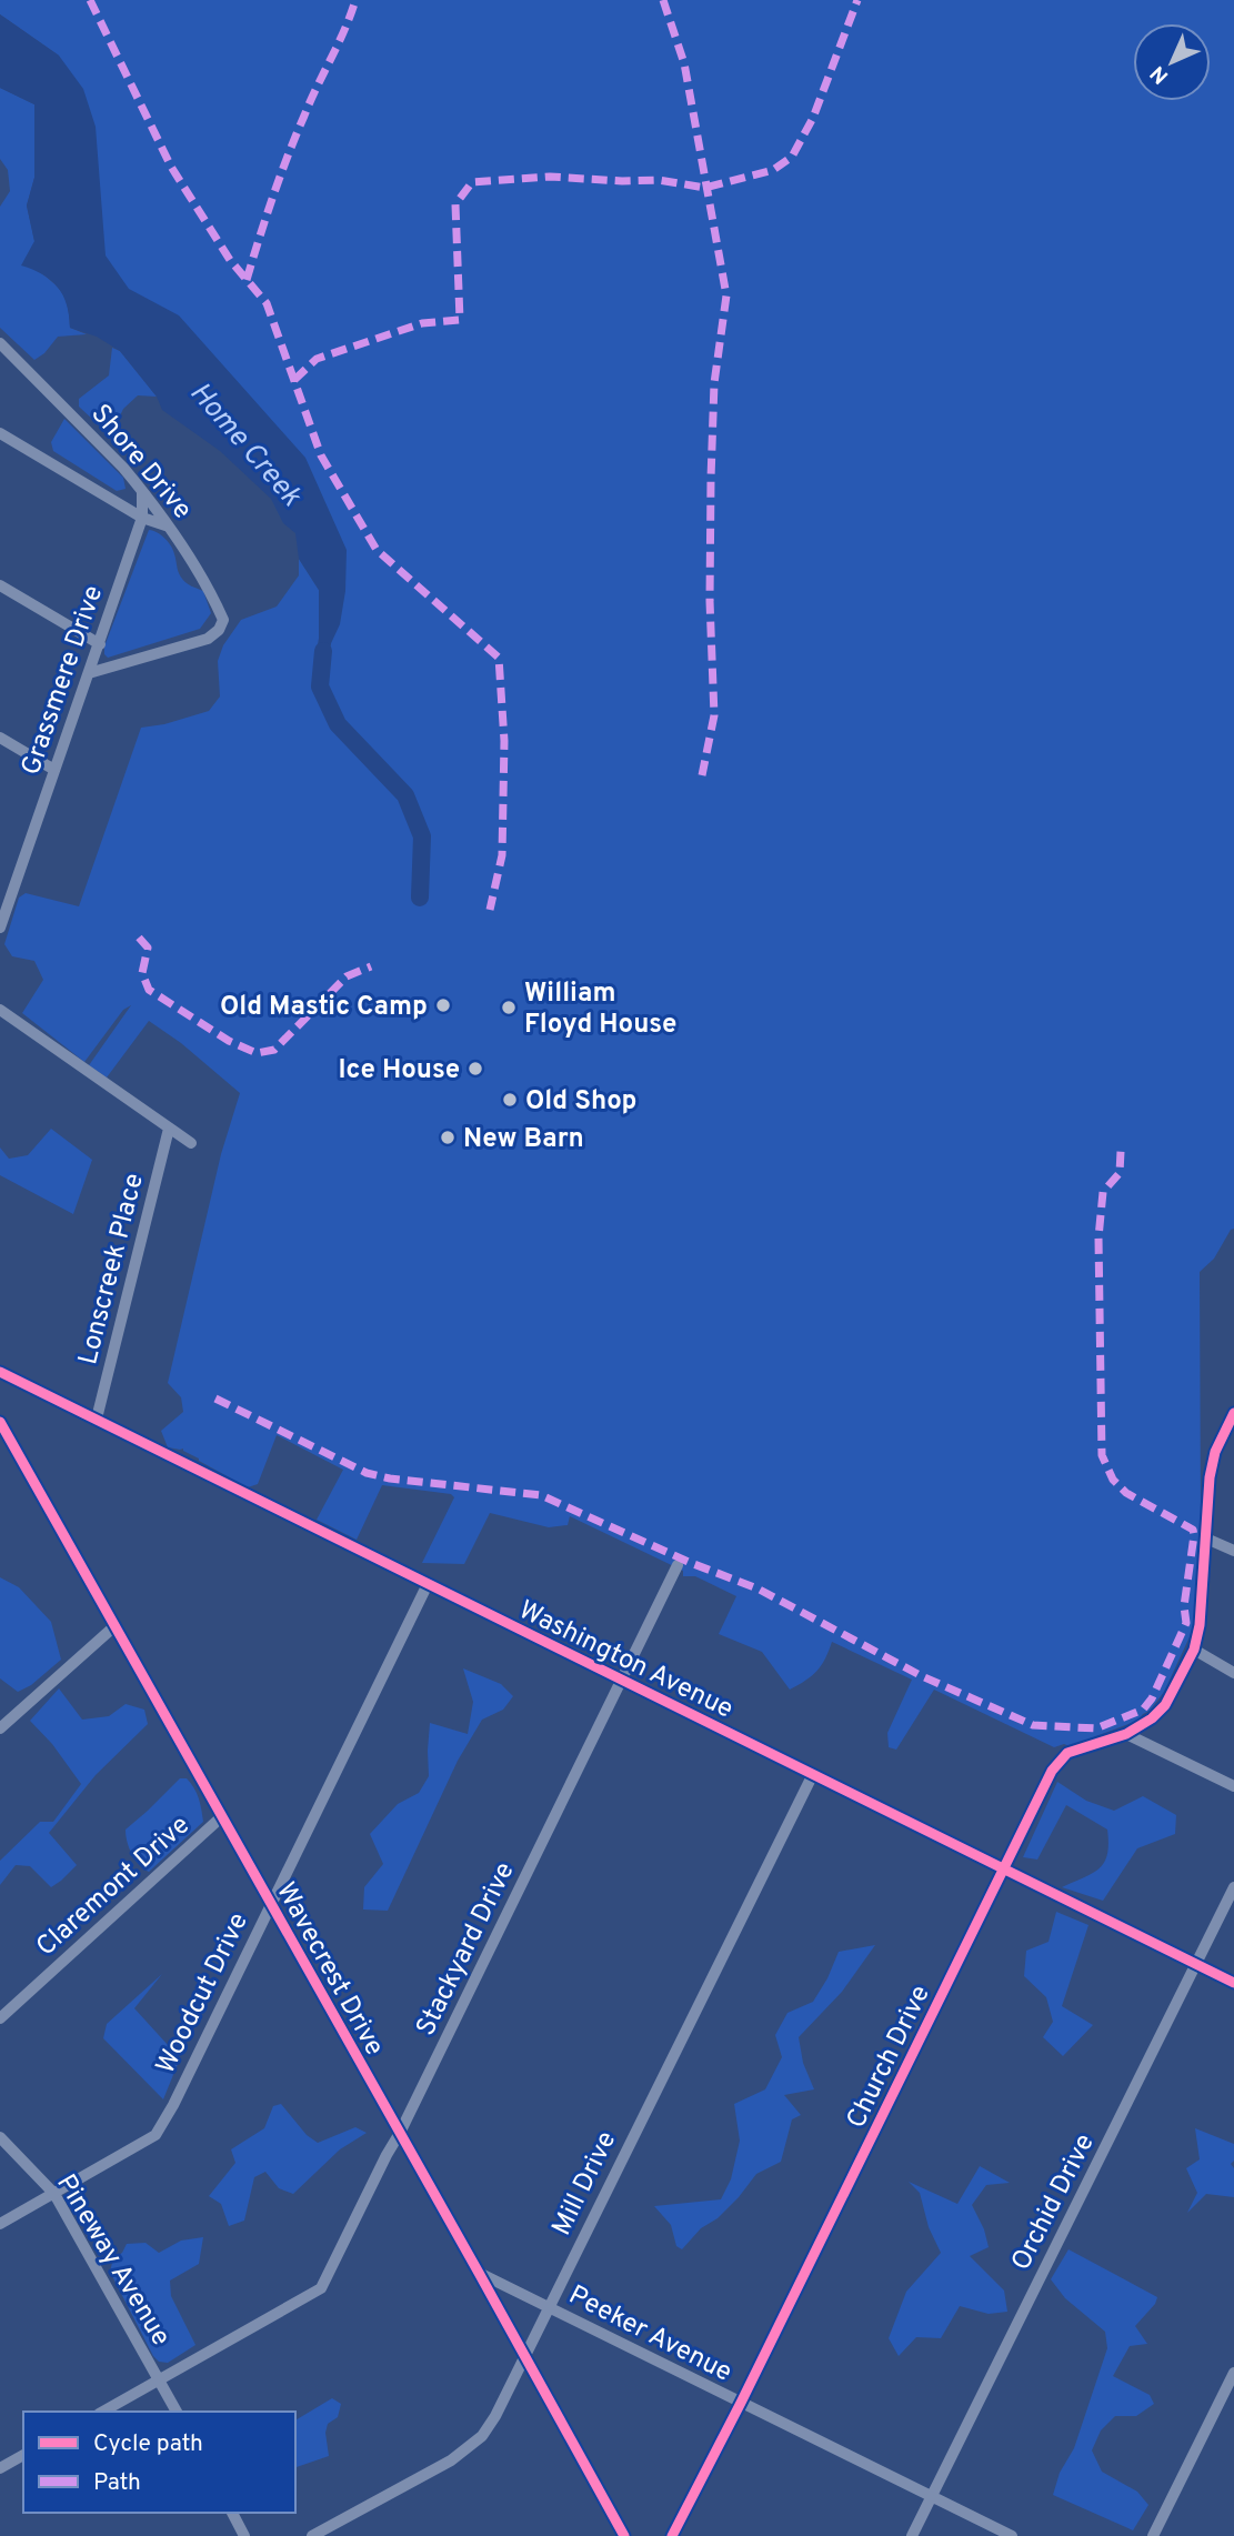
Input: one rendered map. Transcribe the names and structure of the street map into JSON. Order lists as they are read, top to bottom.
{
  "streets": {
    "street": [
      "Shore Drive",
      "Grassmere Drive",
      "Lonscreek Place",
      "Washington Avenue",
      "Claremont Drive",
      "Stackyard Drive",
      "Wavecrest Drive",
      "Woodcut Drive",
      "Church Drive",
      "Mill Drive",
      "Orchid Drive",
      "Pineway Avenue",
      "Peeker Avenue"
    ]
  },
  "crossings": [
    ["Shore Drive", "Grassmere Drive"],
    ["Lonscreek Place", "Washington Avenue"],
    ["Washington Avenue", "Stackyard Drive"],
    ["Washington Avenue", "Woodcut Drive"],
    ["Washington Avenue", "Church Drive"],
    ["Washington Avenue", "Mill Drive"],
    ["Washington Avenue", "Orchid Drive"],
    ["Claremont Drive", "Wavecrest Drive"],
    ["Stackyard Drive", "Wavecrest Drive"],
    ["Stackyard Drive", "Pineway Avenue"],
    ["Wavecrest Drive", "Woodcut Drive"],
    ["Wavecrest Drive", "Mill Drive"],
    ["Wavecrest Drive", "Peeker Avenue"],
    ["Woodcut Drive", "Pineway Avenue"],
    ["Church Drive", "Peeker Avenue"],
    ["Mill Drive", "Peeker Avenue"],
    ["Orchid Drive", "Peeker Avenue"]
  ],
  "water": ["Home Creek"],
  "places": [
    "Old Mastic Camp",
    "William Floyd House",
    "Ice House",
    "Old Shop",
    "New Barn"
  ],
  "legend": ["Cycle path", "Path"],
  "north": "bottom left"
}
